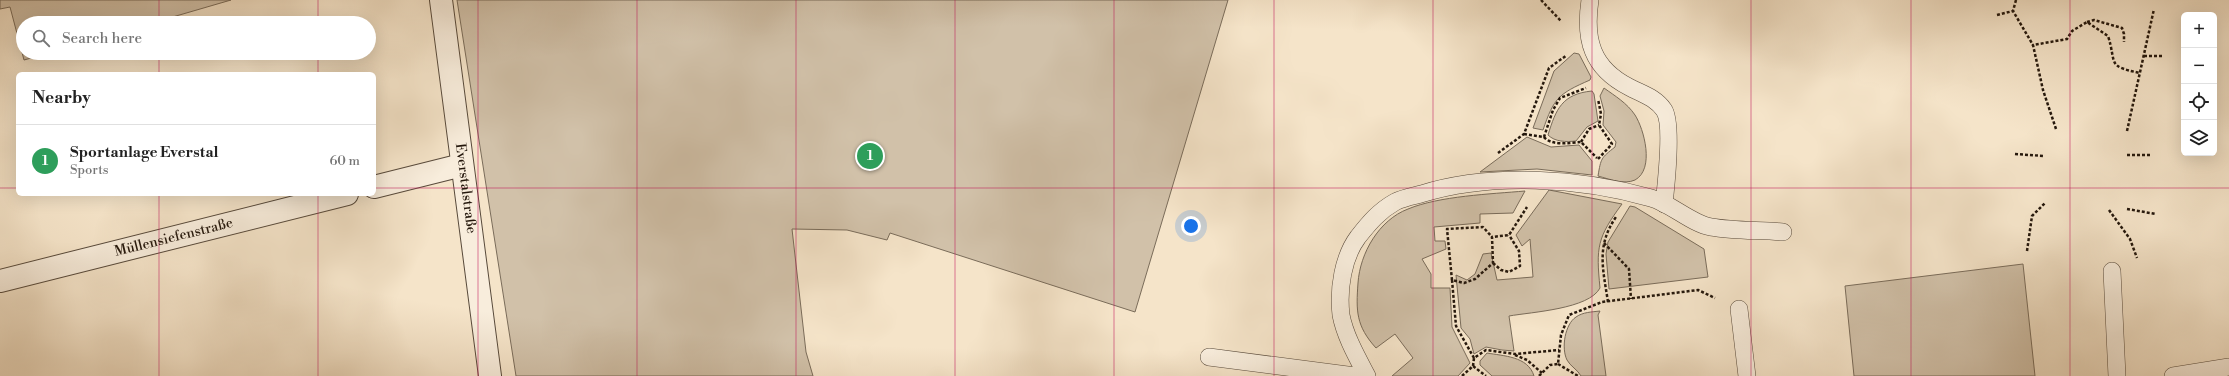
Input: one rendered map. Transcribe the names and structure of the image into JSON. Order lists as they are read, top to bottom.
{
  "streets": {
    "street": ["Everstalstraße", "Müllensiefenstraße"]
  },
  "page": {
    "map_buttons": ["+", "−"],
    "search": "Search here",
    "heading": "Nearby",
    "list": [
      {
        "mark": "1",
        "name": "Sportanlage Everstal",
        "note": "Sports",
        "value": "60 m"
      }
    ],
    "pins": "1"
  }
}
